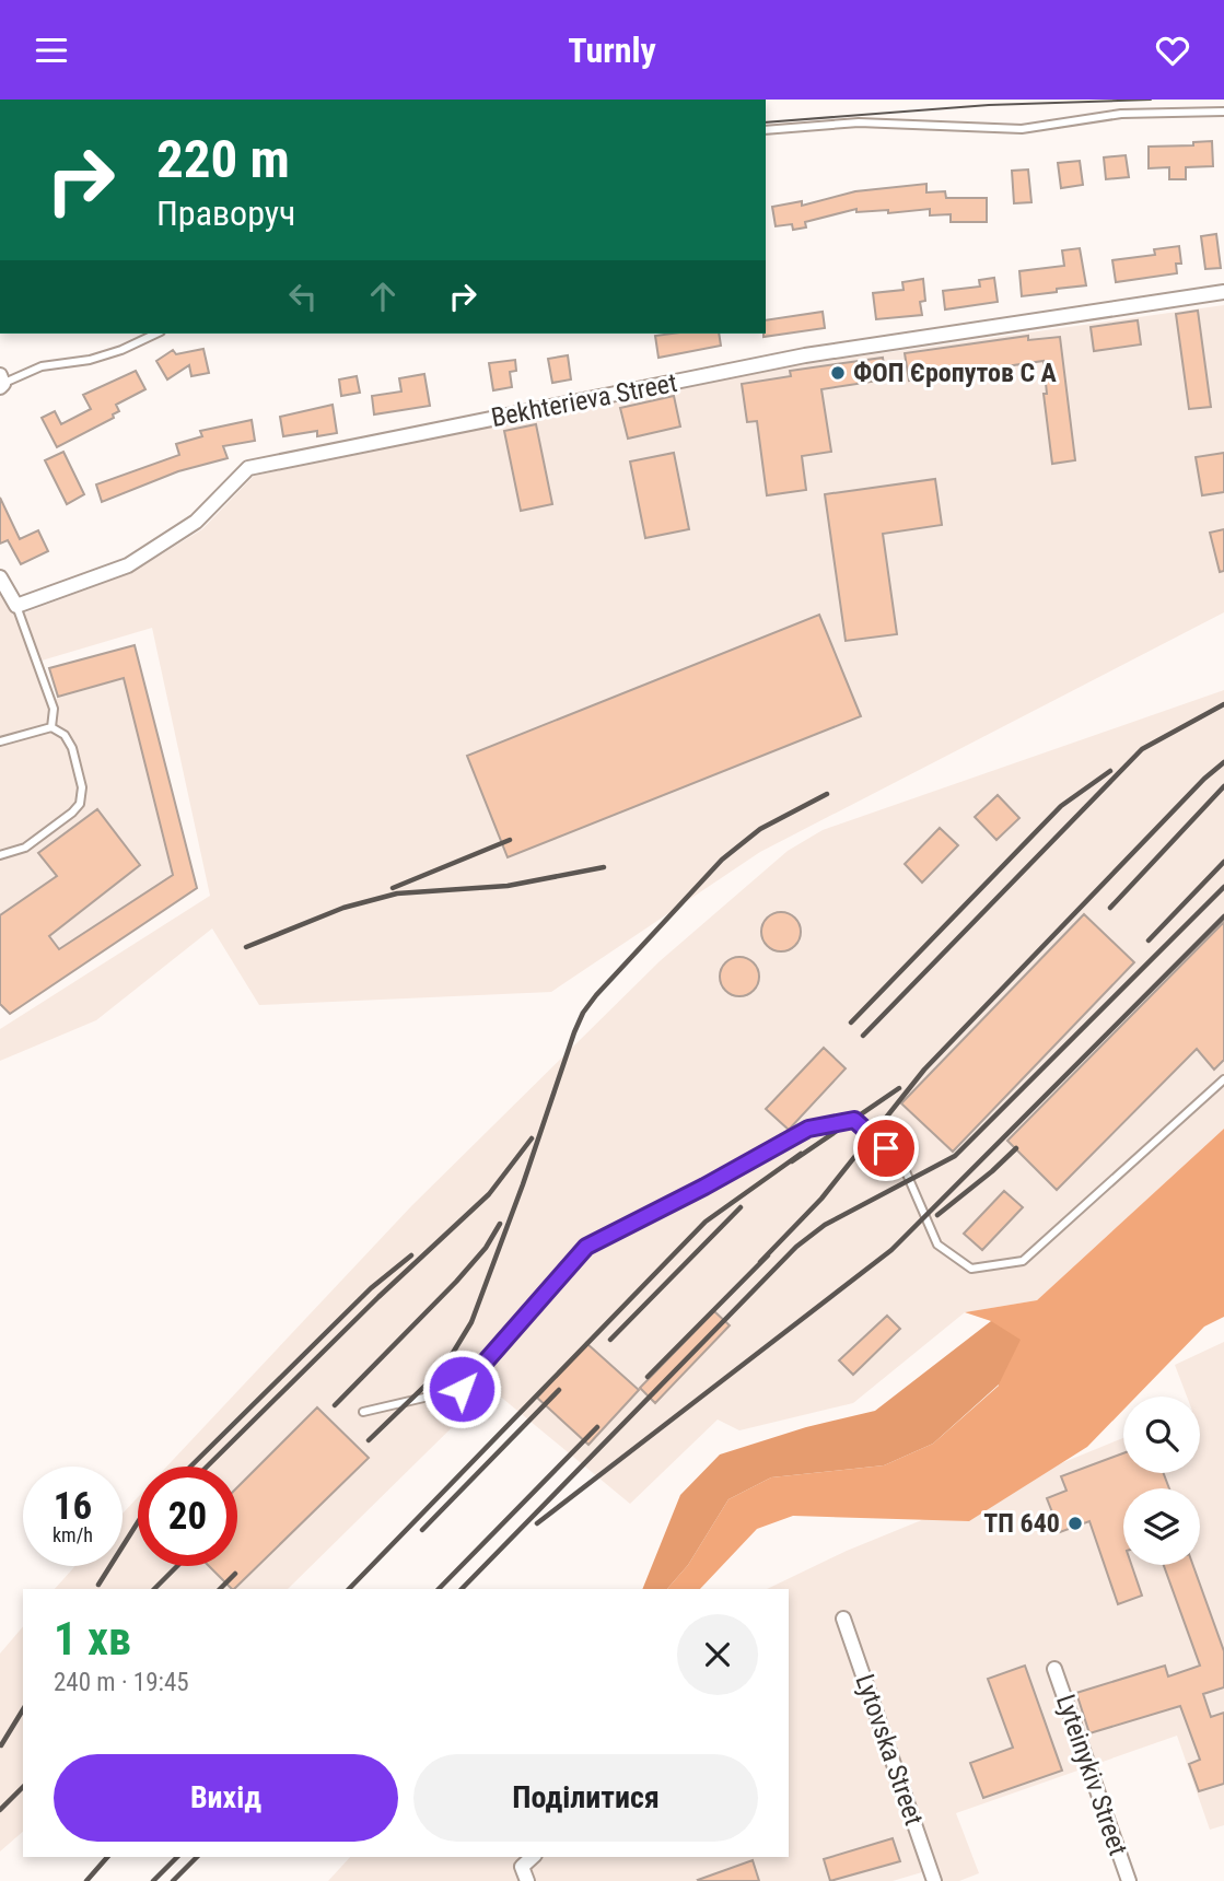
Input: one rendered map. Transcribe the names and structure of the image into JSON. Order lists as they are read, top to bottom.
{
  "streets": {
    "street": ["Bekhterieva Street", "Lytovska Street", "Lyteinykiv Street"]
  },
  "places": ["ФОП Єропутов С А", "ТП 640"],
  "page": {
    "header": "Turnly",
    "turn": ["220 m", "Праворуч"],
    "speed": "16 km/h",
    "limit": "20",
    "heading": ["1 хв", "240 m · 19:45"],
    "buttons": ["Вихід", "Поділитися"]
  }
}
